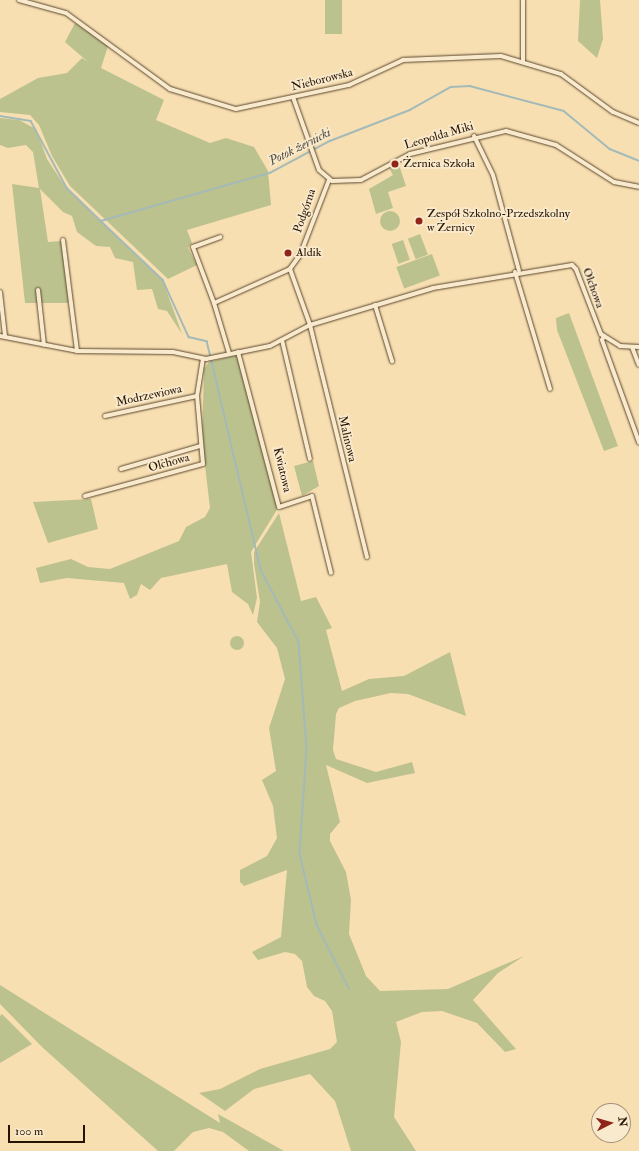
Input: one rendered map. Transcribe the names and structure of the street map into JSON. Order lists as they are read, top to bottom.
{
  "streets": {
    "street": [
      "Nieborowska",
      "Leopolda Miki",
      "Podgórna",
      "Olchowa",
      "Modrzewiowa",
      "Malinowa",
      "Kwiatowa"
    ]
  },
  "crossings": [
    ["Leopolda Miki", "Podgórna"],
    ["Olchowa", "Modrzewiowa"],
    ["Olchowa", "Malinowa"],
    ["Olchowa", "Kwiatowa"]
  ],
  "water": ["Potok żernicki"],
  "places": ["Żernica Szkoła", "Zespół Szkolno-Przedszkolny w Żernicy", "Aldik"],
  "scale_bar": "100 m",
  "north": "right"
}
